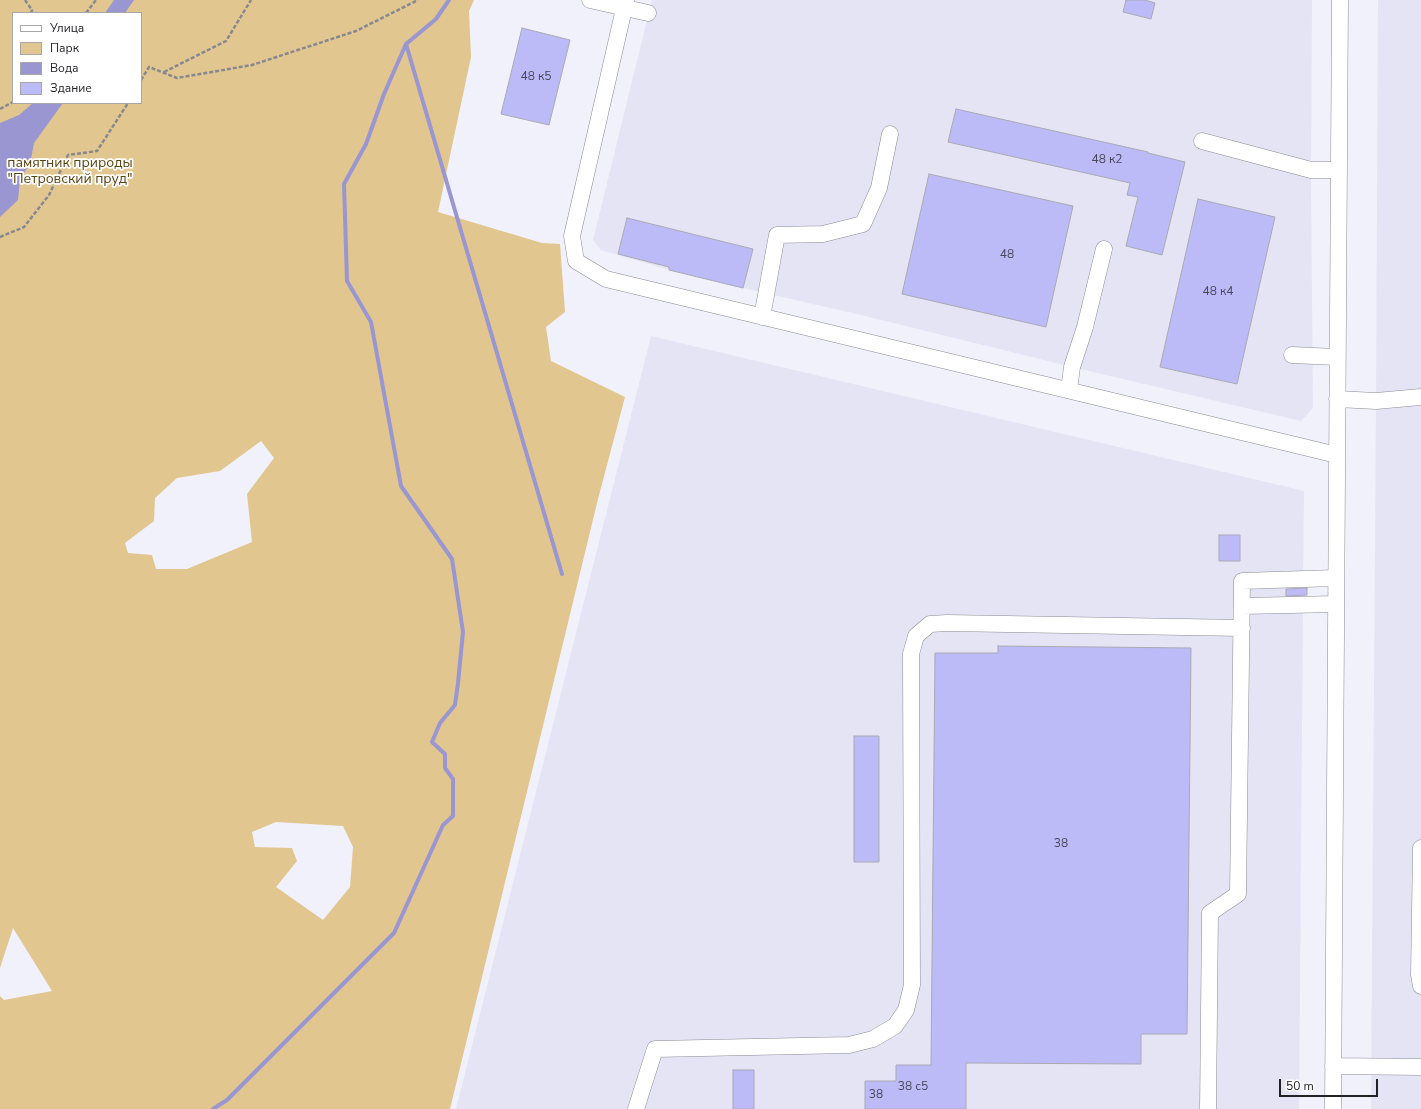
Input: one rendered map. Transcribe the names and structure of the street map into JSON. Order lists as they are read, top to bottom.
{
  "parks": ["памятник природы \"Петровский пруд\""],
  "house_numbers": [
    "48 к5",
    "48 к2",
    "48",
    "48 к4",
    "38",
    "38 с5",
    "38"
  ],
  "legend": [
    "Улица",
    "Парк",
    "Вода",
    "Здание"
  ],
  "scale_bar": "50 m"
}
